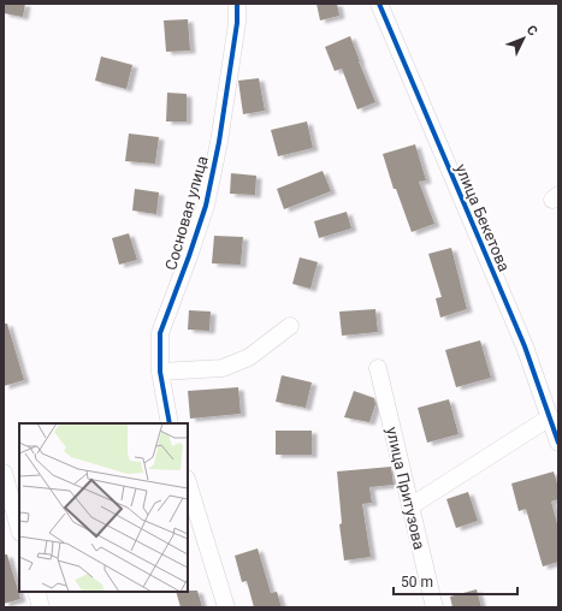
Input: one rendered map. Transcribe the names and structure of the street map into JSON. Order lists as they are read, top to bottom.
{
  "streets": {
    "street": ["Сосновая улица", "улица Бекетова", "улица Притузова"]
  },
  "scale_bar": "50 m",
  "north": "top right"
}
